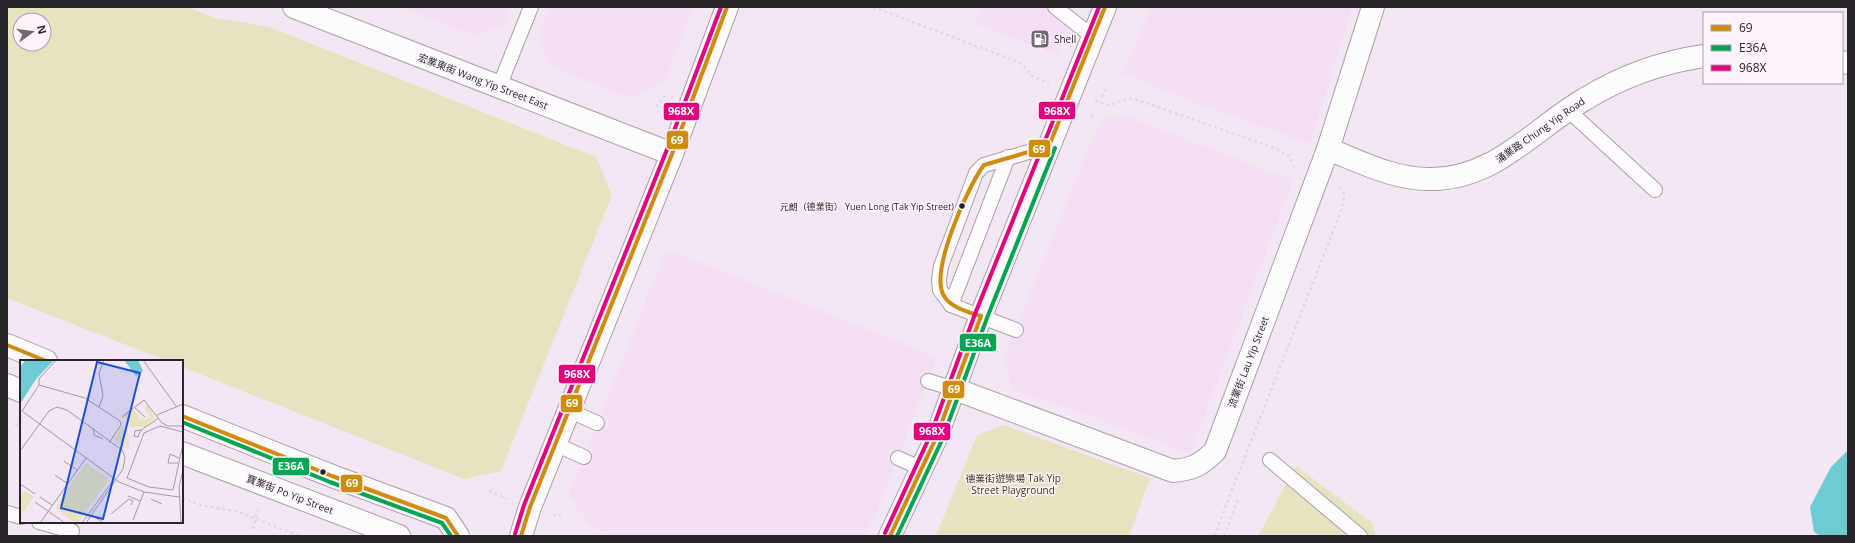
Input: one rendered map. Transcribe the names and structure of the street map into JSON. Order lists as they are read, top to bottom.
{
  "streets": {
    "street": [
      "宏業東街 Wang Yip Street East",
      "涌業路 Chung Yip Road",
      "流業街 Lau Yip Street",
      "寶業街 Po Yip Street"
    ]
  },
  "crossings": [
    ["涌業路 Chung Yip Road", "流業街 Lau Yip Street"]
  ],
  "parks": ["德業街遊樂場 Tak Yip Street Playground"],
  "places": {
    "fuel station": ["Shell"],
    "other": ["元朗（德業街） Yuen Long (Tak Yip Street)"]
  },
  "lines": ["transit line 69", "transit line 968X", "transit line E36A"],
  "legend": ["69", "E36A", "968X"],
  "north": "right"
}
